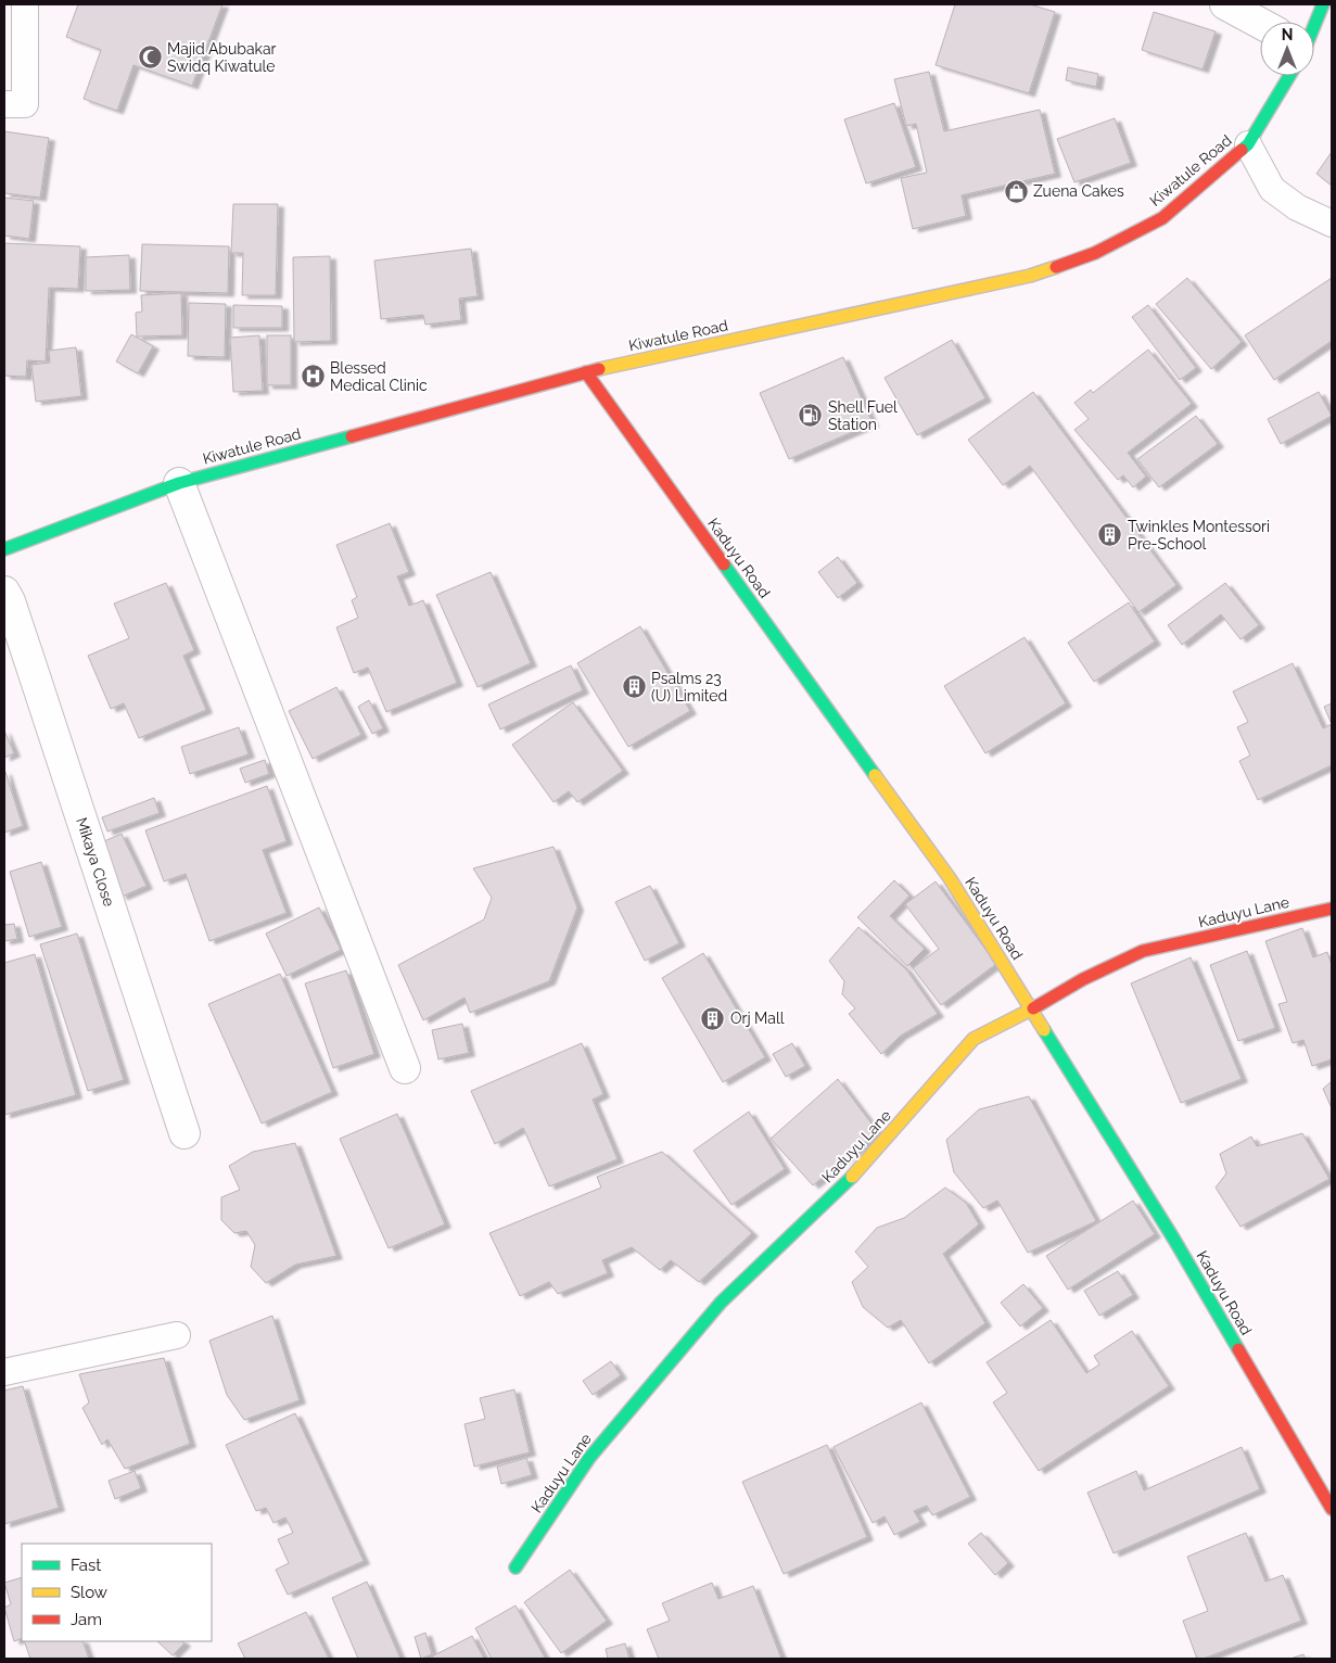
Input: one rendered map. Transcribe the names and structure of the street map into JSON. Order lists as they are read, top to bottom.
{
  "streets": {
    "street": [
      "Kiwatule Road",
      "Kaduyu Road",
      "Mikaya Close",
      "Kaduyu Lane"
    ]
  },
  "crossings": [
    ["Kiwatule Road", "Kaduyu Road"],
    ["Kaduyu Road", "Kaduyu Lane"]
  ],
  "places": {
    "mosque": ["Majid Abubakar Swidq Kiwatule"],
    "shop": ["Zuena Cakes"],
    "hospital": ["Blessed Medical Clinic"],
    "fuel station": ["Shell Fuel Station"],
    "building": ["Twinkles Montessori Pre-School", "Psalms 23 (U) Limited", "Orj Mall"]
  },
  "legend": ["Fast", "Slow", "Jam"],
  "north": "top"
}
